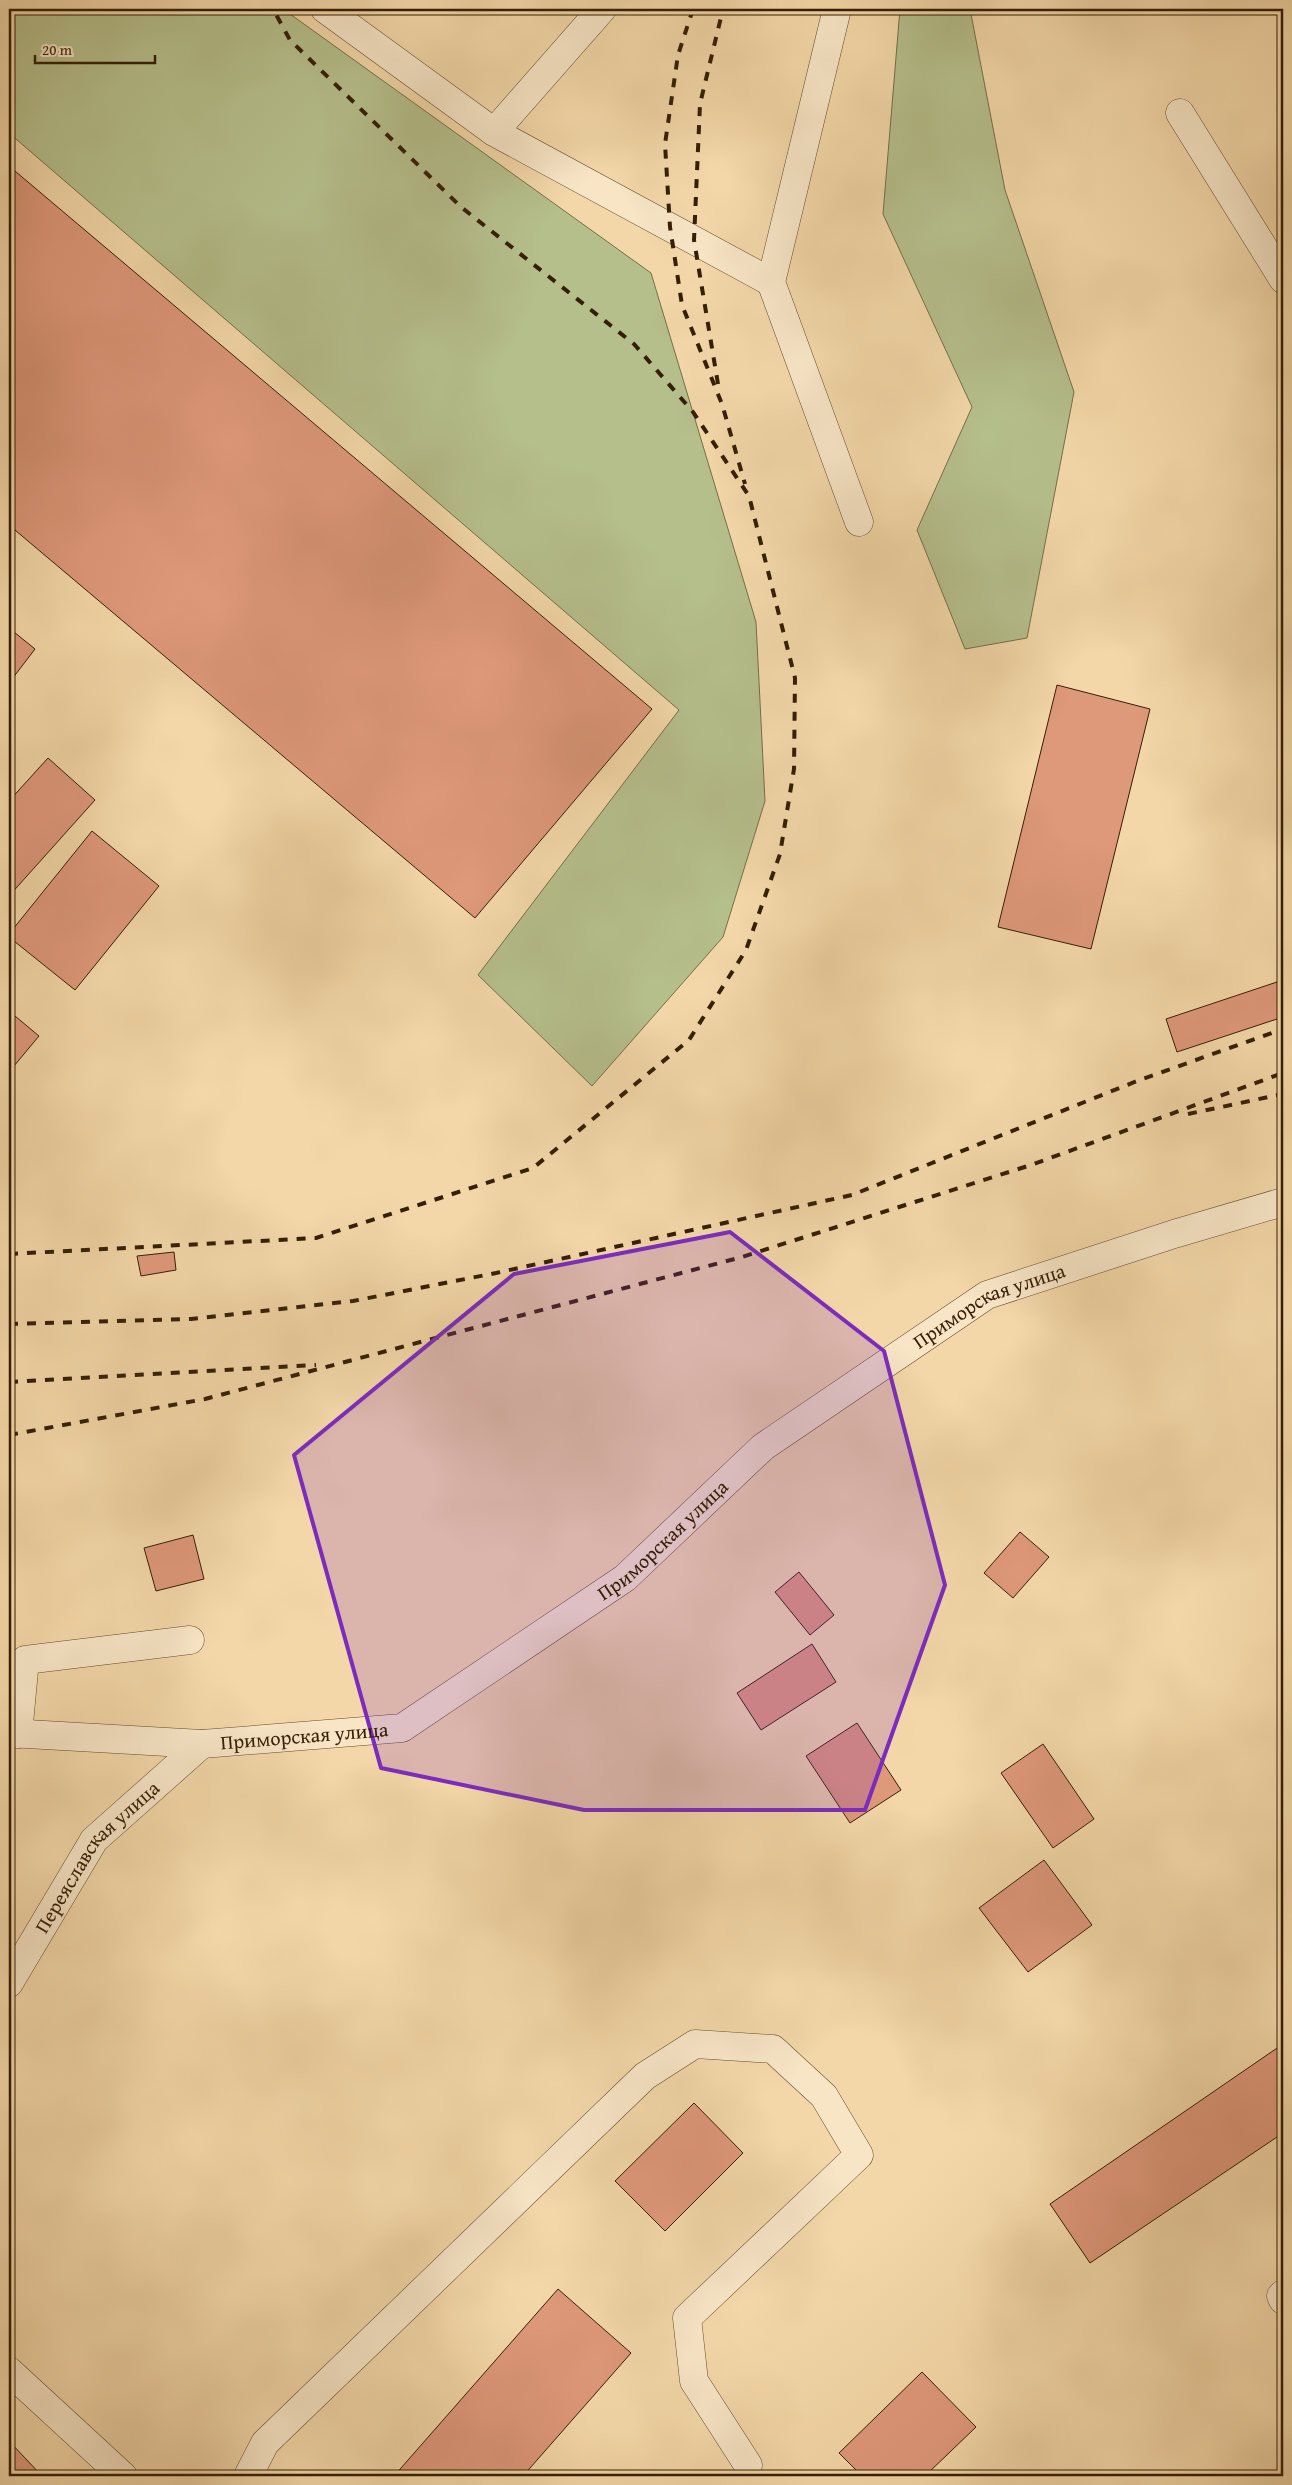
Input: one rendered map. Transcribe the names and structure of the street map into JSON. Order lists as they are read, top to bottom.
{
  "streets": {
    "street": ["Приморская улица", "Переяславская улица"]
  },
  "crossings": [
    ["Приморская улица", "Переяславская улица"]
  ],
  "scale_bar": "20 m"
}
